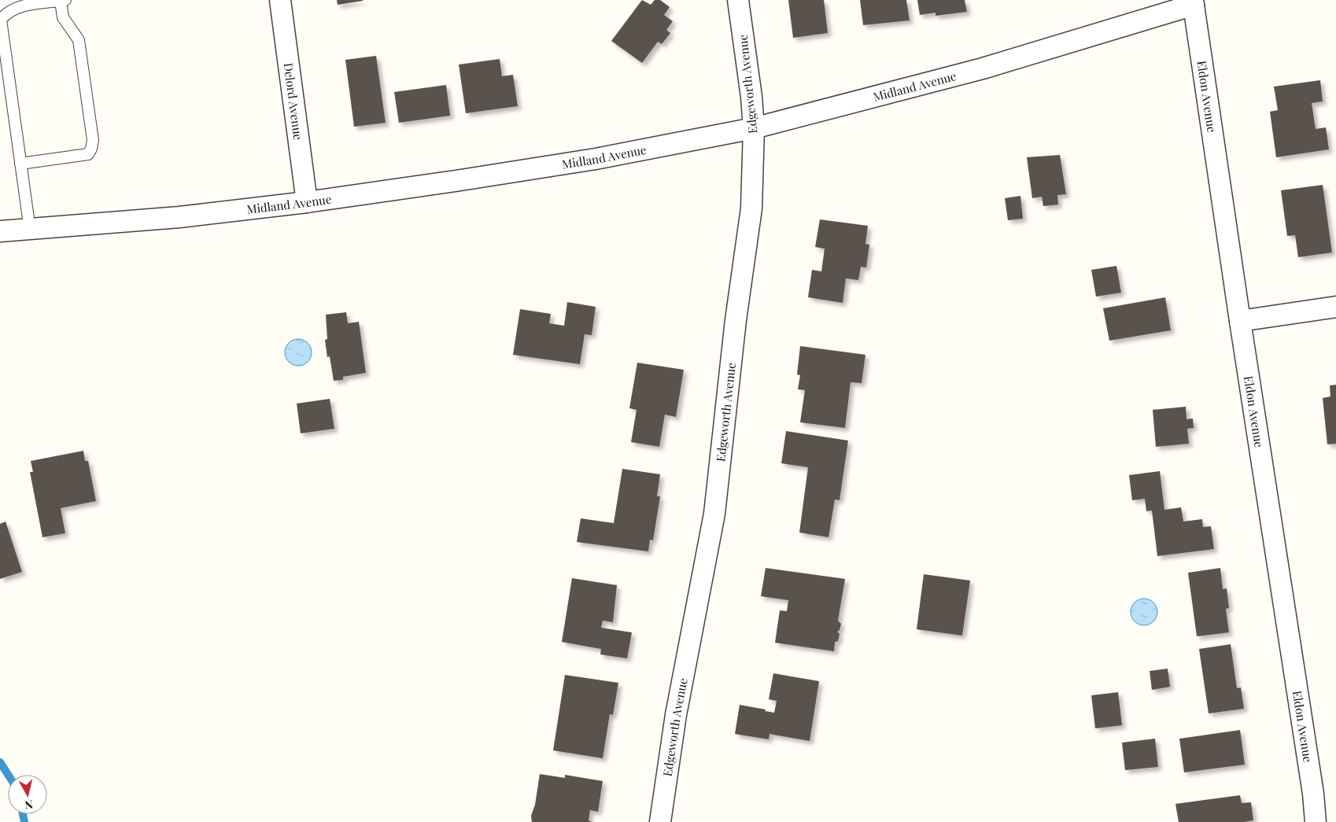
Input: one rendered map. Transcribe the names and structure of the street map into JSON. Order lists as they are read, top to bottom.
{
  "streets": {
    "street": [
      "Edgeworth Avenue",
      "Midland Avenue",
      "Eldon Avenue",
      "Delord Avenue"
    ]
  },
  "crossings": [
    ["Edgeworth Avenue", "Midland Avenue"],
    ["Midland Avenue", "Eldon Avenue"],
    ["Midland Avenue", "Delord Avenue"]
  ],
  "north": "bottom"
}
